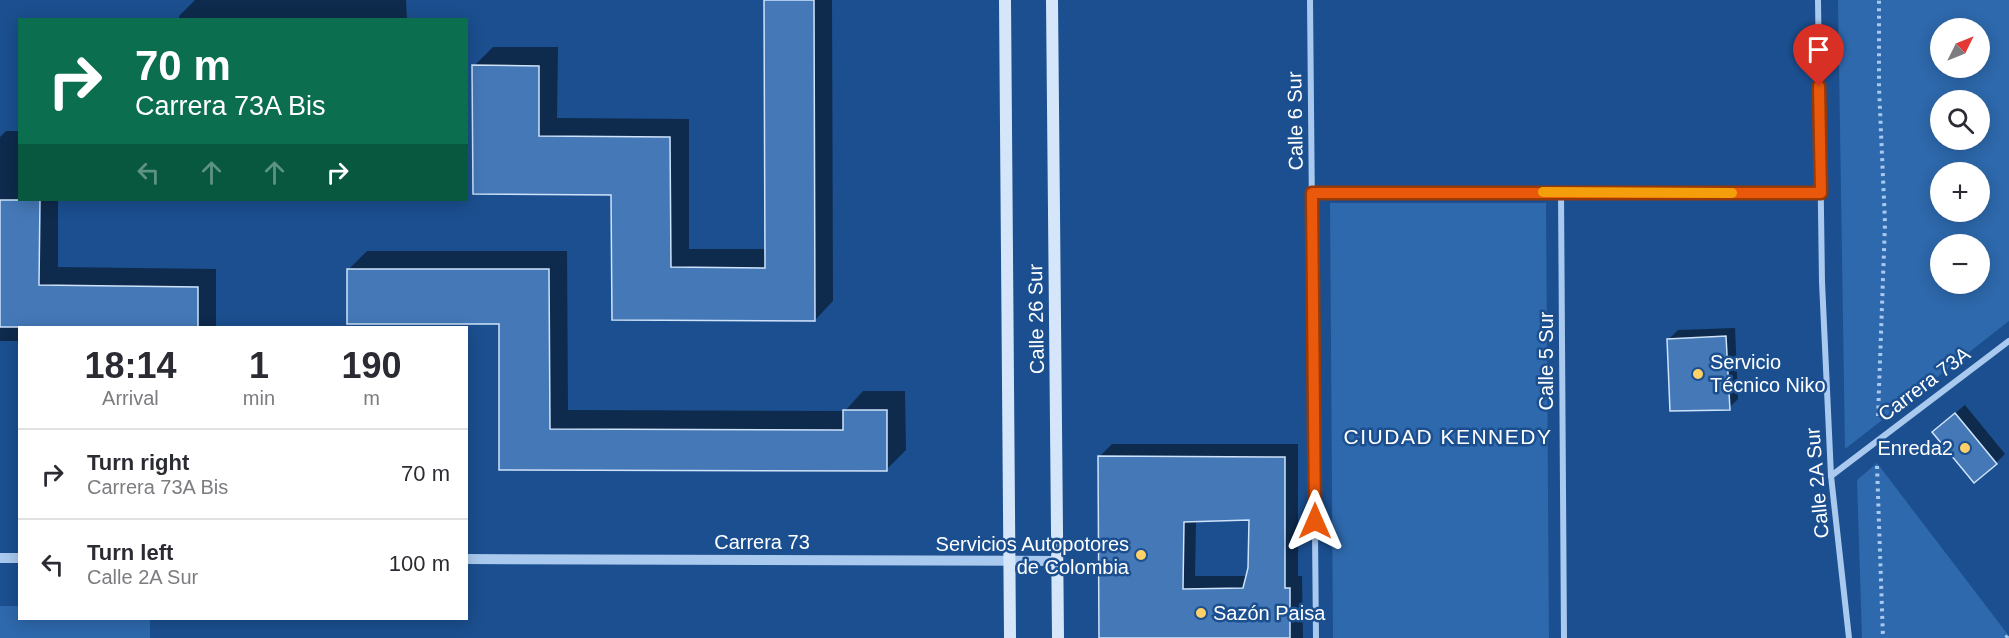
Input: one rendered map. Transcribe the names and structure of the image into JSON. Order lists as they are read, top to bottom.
{
  "streets": {
    "main road": ["Calle 26 Sur"],
    "street": [
      "Calle 6 Sur",
      "Calle 5 Sur",
      "Carrera 73A",
      "Calle 2A Sur",
      "Carrera 73"
    ]
  },
  "crossings": [
    ["Calle 26 Sur", "Carrera 73"],
    ["Carrera 73A", "Calle 2A Sur"]
  ],
  "districts": ["CIUDAD KENNEDY"],
  "places": [
    "Servicio Técnico Niko",
    "Enreda2",
    "Servicios Autopotores de Colombia",
    "Sazón Paisa"
  ],
  "north": "top right",
  "page": {
    "map_buttons": ["+", "−"],
    "turn": ["70 m", "Carrera 73A Bis"],
    "eta": [
      "18:14",
      "Arrival",
      "1",
      "min",
      "190",
      "m"
    ],
    "list": [
      {
        "name": "Turn right",
        "note": "Carrera 73A Bis",
        "value": "70 m"
      },
      {
        "name": "Turn left",
        "note": "Calle 2A Sur",
        "value": "100 m"
      }
    ]
  }
}
